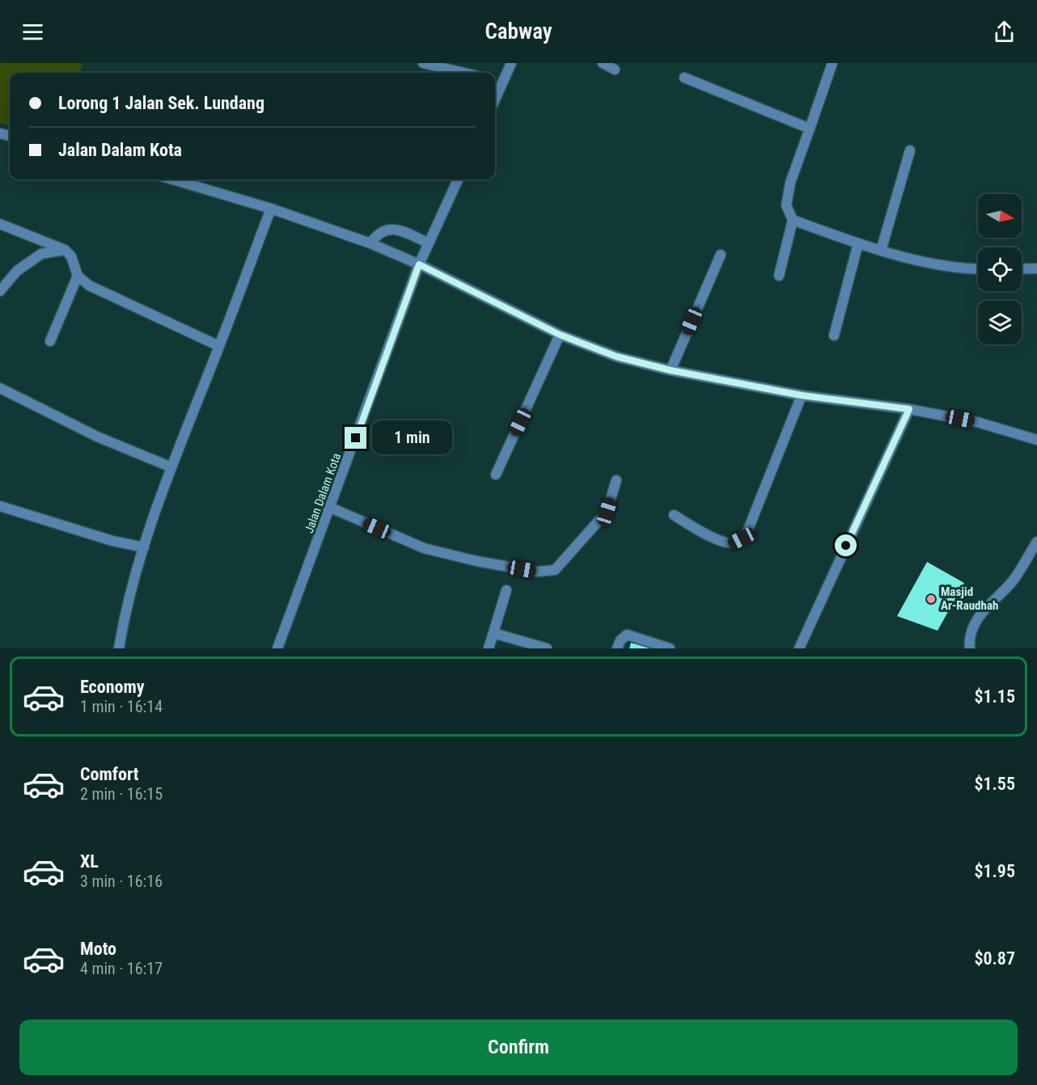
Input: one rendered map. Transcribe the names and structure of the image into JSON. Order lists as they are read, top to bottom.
{
  "streets": {
    "street": ["Jalan Dalam Kota"]
  },
  "places": ["Masjid Ar-Raudhah"],
  "north": "right",
  "page": {
    "header": "Cabway",
    "banner": ["Lorong 1 Jalan Sek. Lundang", "Jalan Dalam Kota"],
    "bubble": "1 min",
    "list": [
      {
        "name": "Economy",
        "note": "1 min · 16:14",
        "value": "$1.15"
      },
      {
        "name": "Comfort",
        "note": "2 min · 16:15",
        "value": "$1.55"
      },
      {
        "name": "XL",
        "note": "3 min · 16:16",
        "value": "$1.95"
      },
      {
        "name": "Moto",
        "note": "4 min · 16:17",
        "value": "$0.87"
      }
    ],
    "buttons": "Confirm"
  }
}
